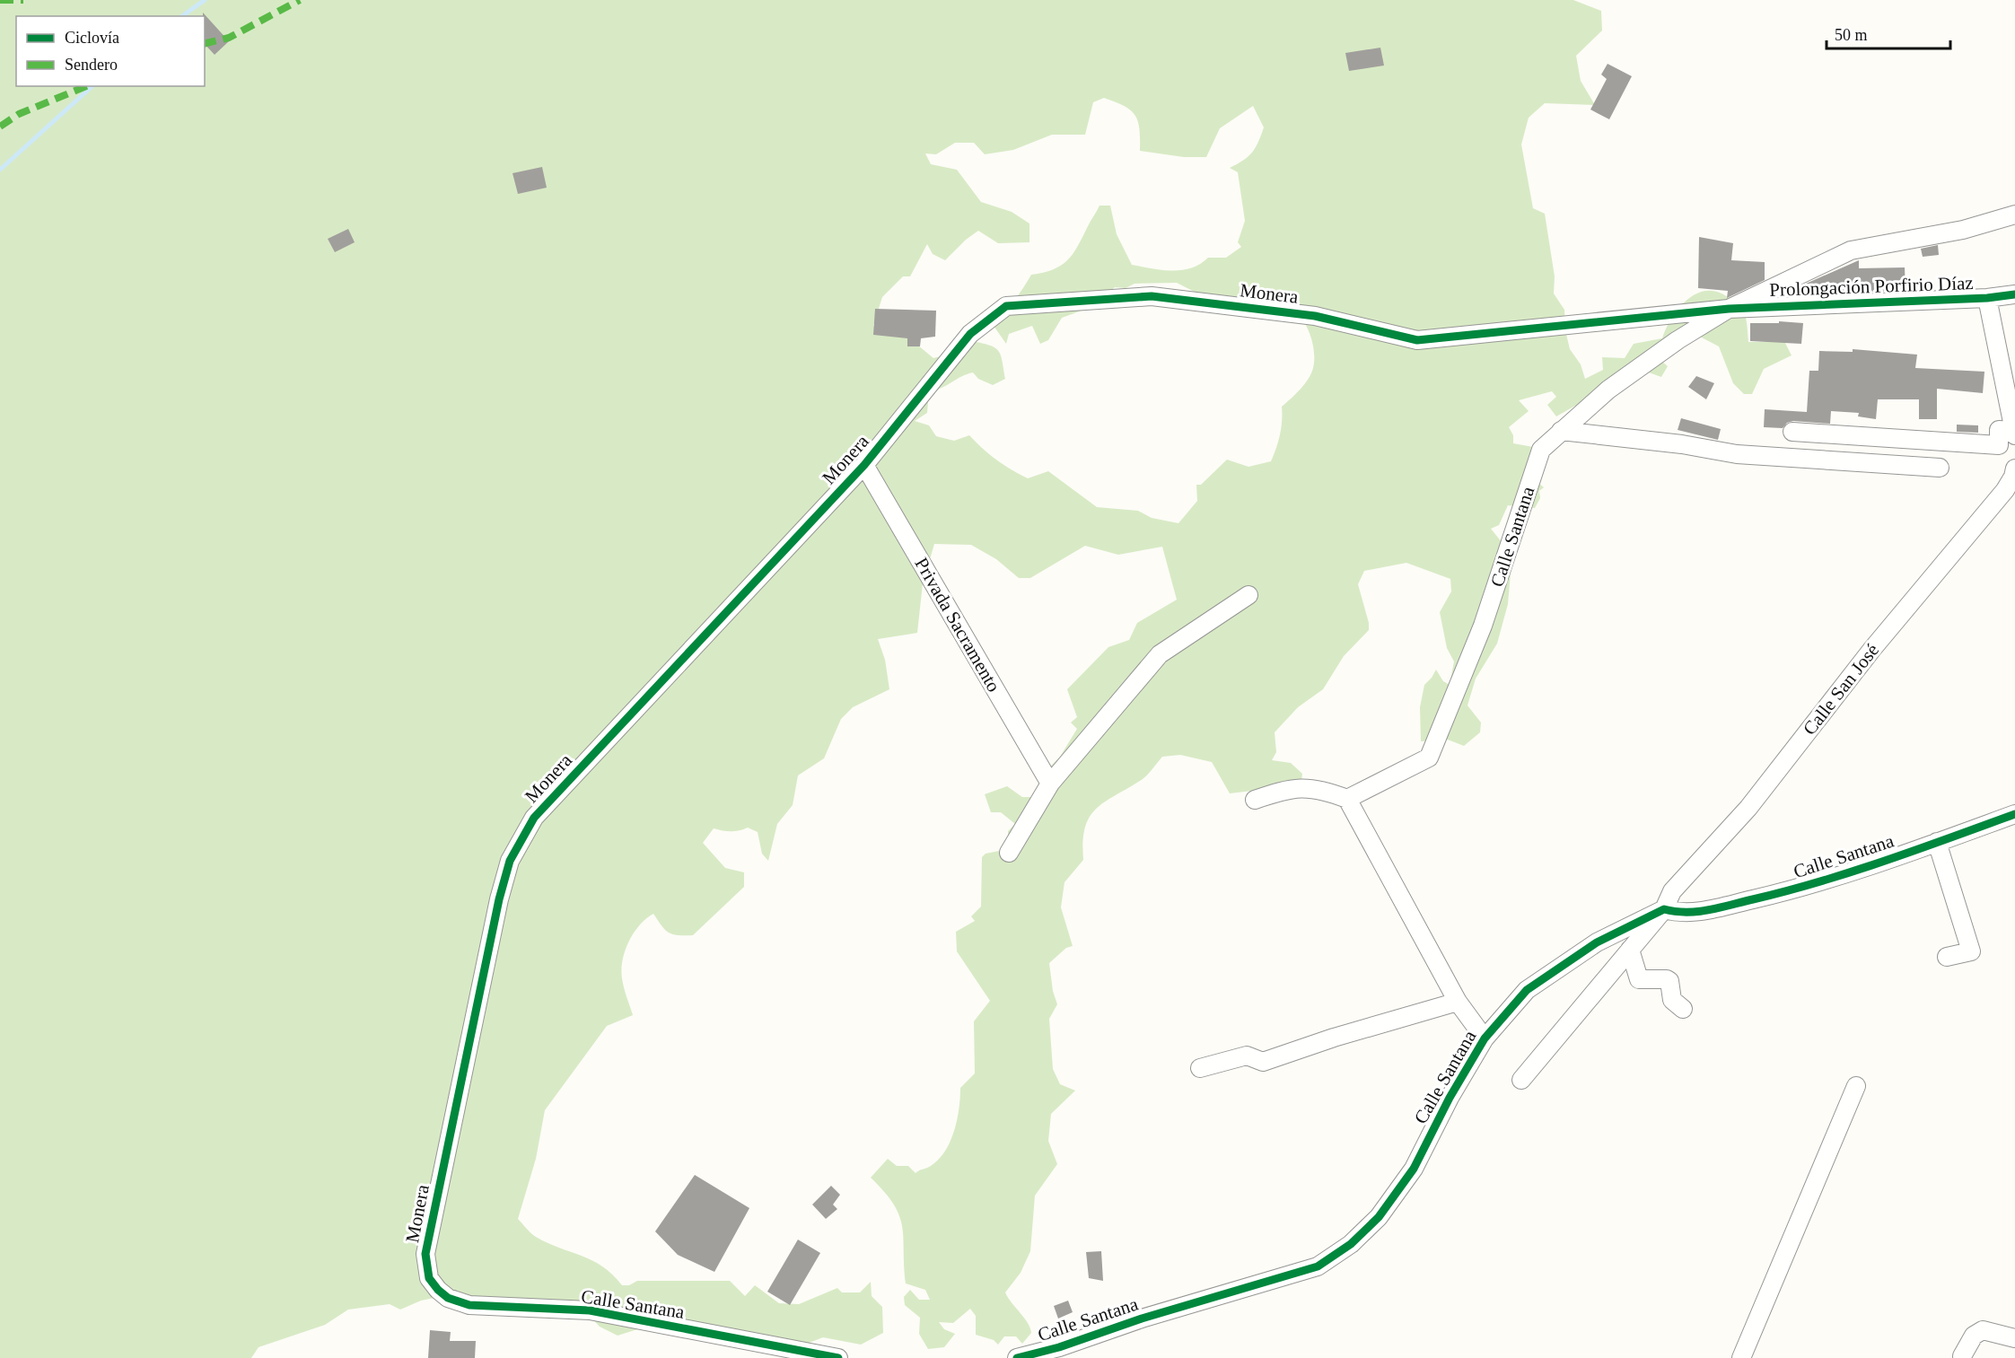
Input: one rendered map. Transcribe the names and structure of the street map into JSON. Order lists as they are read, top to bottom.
{
  "streets": {
    "street": [
      "Prolongación Porfirio Díaz",
      "Monera",
      "Calle Santana",
      "Privada Sacramento",
      "Calle San José"
    ]
  },
  "crossings": [
    ["Prolongación Porfirio Díaz", "Monera"],
    ["Prolongación Porfirio Díaz", "Calle Santana"],
    ["Monera", "Calle Santana"],
    ["Monera", "Privada Sacramento"],
    ["Calle Santana", "Calle San José"]
  ],
  "legend": ["Ciclovía", "Sendero"],
  "scale_bar": "50 m"
}
